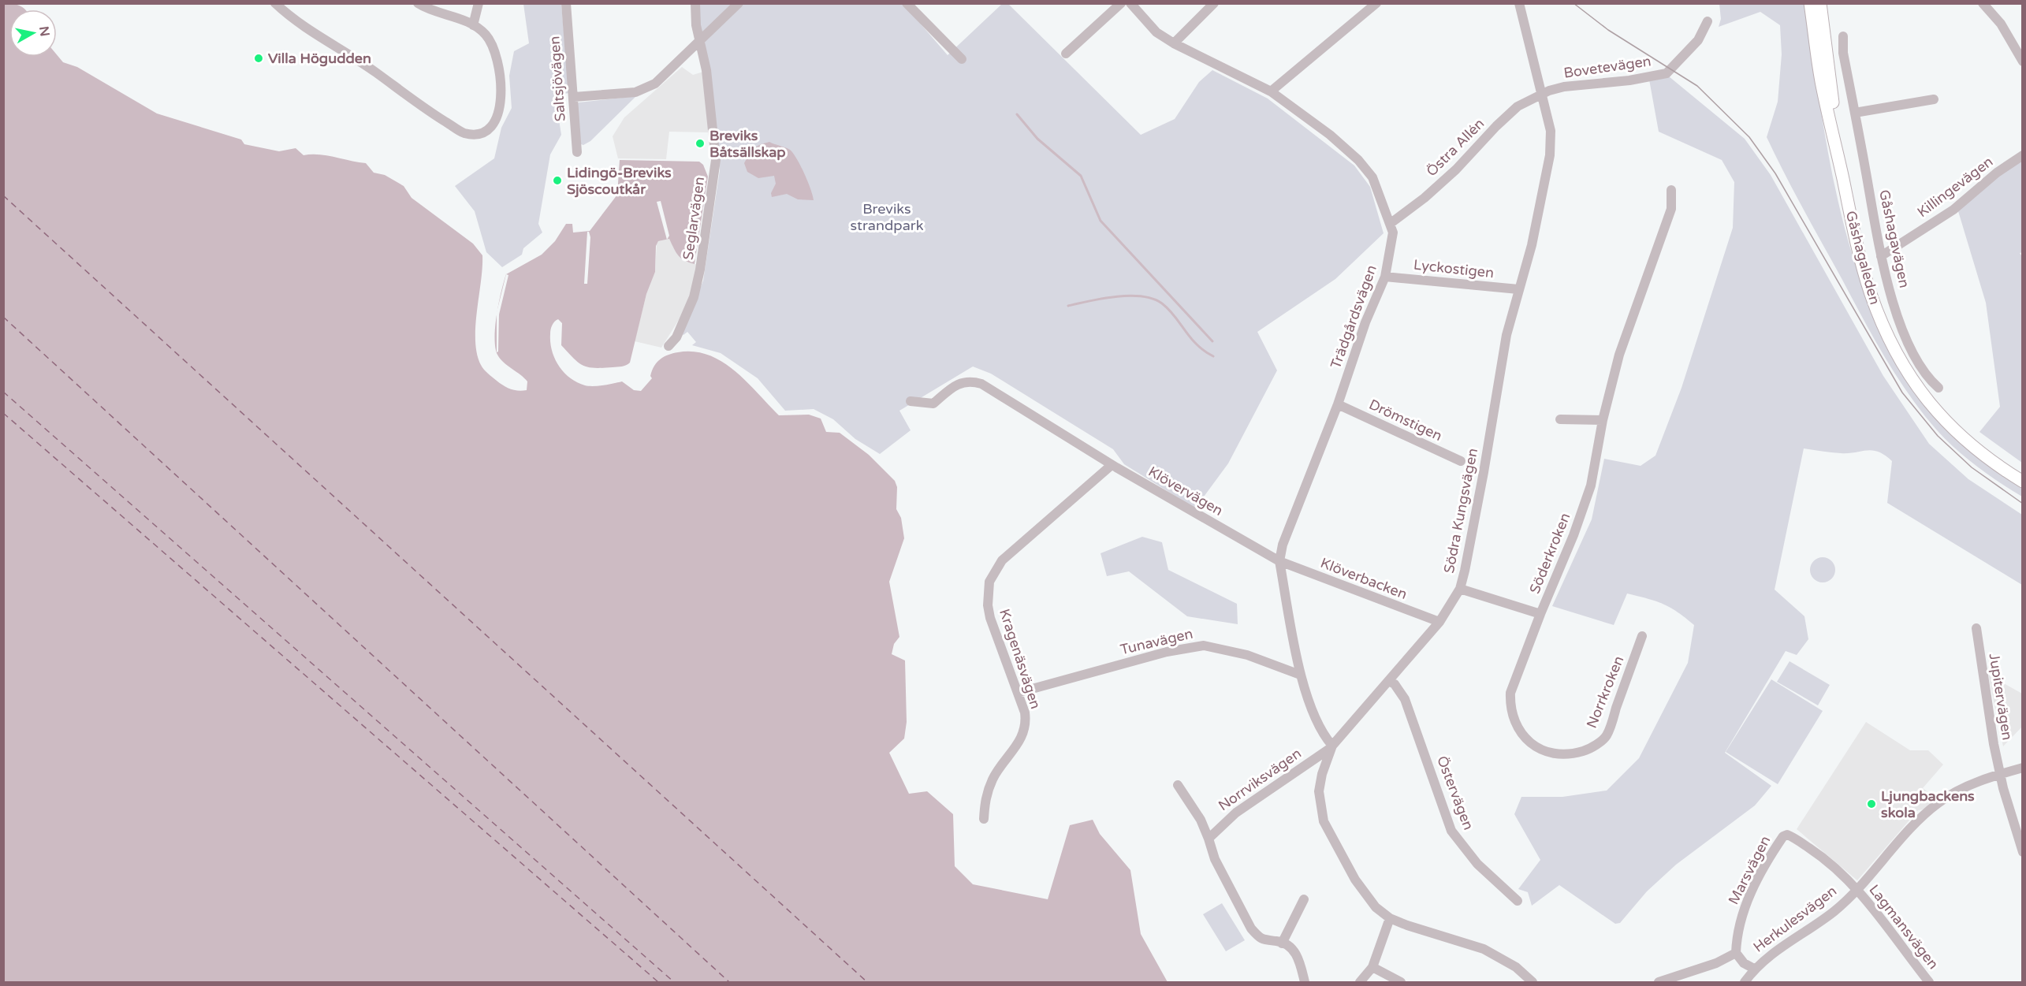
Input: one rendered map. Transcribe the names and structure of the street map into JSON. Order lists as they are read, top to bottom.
{
  "streets": {
    "main road": ["Gåshagaleden"],
    "street": [
      "Bovetevägen",
      "Saltsjövägen",
      "Östra Allén",
      "Killingevägen",
      "Seglarvägen",
      "Gåshagavägen",
      "Lyckostigen",
      "Trädgårdsvägen",
      "Drömstigen",
      "Klövervägen",
      "Södra Kungsvägen",
      "Söderkroken",
      "Klöverbacken",
      "Tunavägen",
      "Kragenäsvägen",
      "Norrkroken",
      "Jupitervägen",
      "Norrviksvägen",
      "Östervägen",
      "Marsvägen",
      "Herkulesvägen",
      "Lagmansvägen"
    ]
  },
  "crossings": [
    ["Bovetevägen", "Östra Allén"],
    ["Bovetevägen", "Södra Kungsvägen"],
    ["Östra Allén", "Trädgårdsvägen"],
    ["Östra Allén", "Södra Kungsvägen"],
    ["Killingevägen", "Gåshagavägen"],
    ["Lyckostigen", "Trädgårdsvägen"],
    ["Lyckostigen", "Södra Kungsvägen"],
    ["Trädgårdsvägen", "Drömstigen"],
    ["Trädgårdsvägen", "Klövervägen"],
    ["Trädgårdsvägen", "Klöverbacken"],
    ["Klövervägen", "Klöverbacken"],
    ["Klövervägen", "Kragenäsvägen"],
    ["Södra Kungsvägen", "Söderkroken"],
    ["Södra Kungsvägen", "Klöverbacken"],
    ["Södra Kungsvägen", "Norrviksvägen"],
    ["Södra Kungsvägen", "Östervägen"],
    ["Söderkroken", "Norrkroken"],
    ["Tunavägen", "Kragenäsvägen"],
    ["Jupitervägen", "Herkulesvägen"],
    ["Marsvägen", "Herkulesvägen"],
    ["Marsvägen", "Lagmansvägen"],
    ["Herkulesvägen", "Lagmansvägen"]
  ],
  "parks": ["Breviks strandpark"],
  "places": [
    "Villa Högudden",
    "Breviks Båtsällskap",
    "Lidingö-Breviks Sjöscoutkår",
    "Ljungbackens skola"
  ],
  "north": "right"
}
